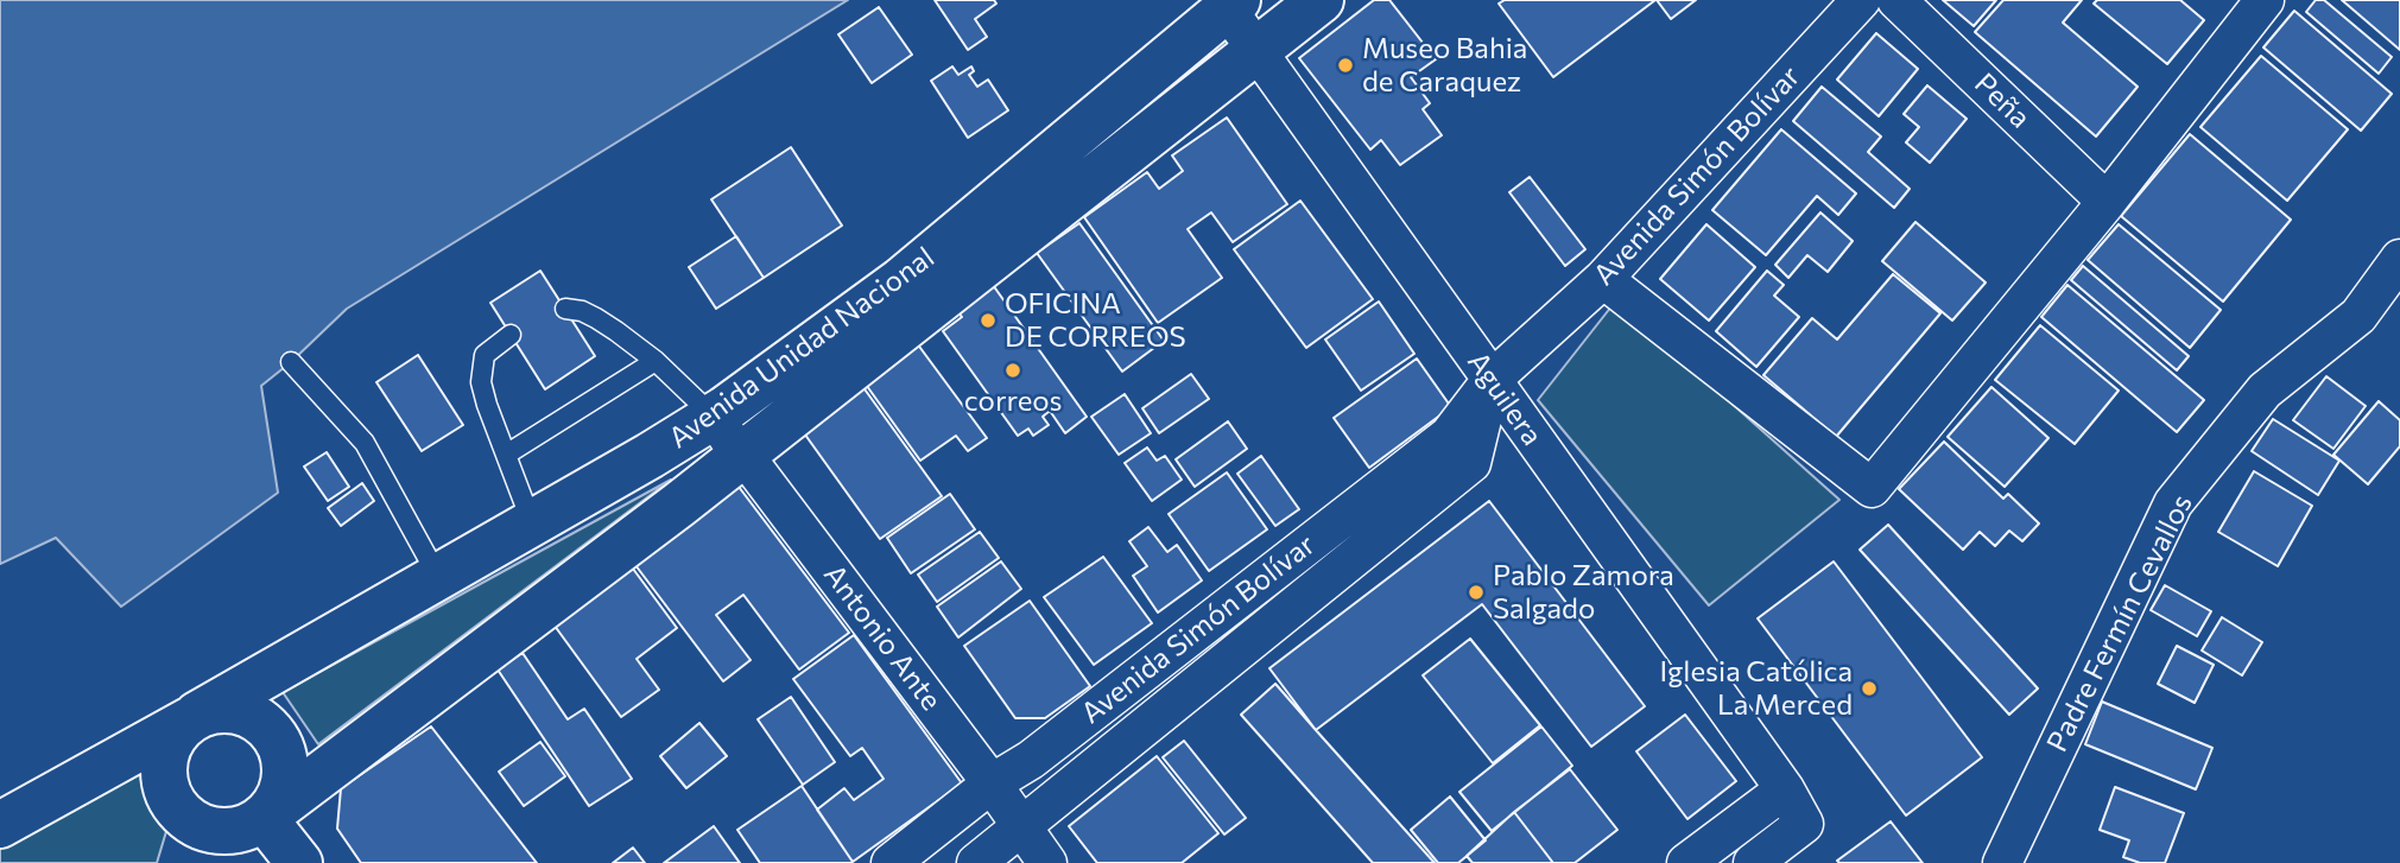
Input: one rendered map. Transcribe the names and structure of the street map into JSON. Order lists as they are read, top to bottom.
{
  "streets": {
    "main road": ["Avenida Unidad Nacional"],
    "street": [
      "Peña",
      "Avenida Simón Bolívar",
      "Aguilera",
      "Padre Fermín Cevallos",
      "Antonio Ante"
    ]
  },
  "crossings": [
    ["Avenida Simón Bolívar", "Aguilera"],
    ["Avenida Simón Bolívar", "Antonio Ante"],
    ["Avenida Unidad Nacional", "Aguilera"],
    ["Avenida Unidad Nacional", "Antonio Ante"]
  ],
  "places": [
    "Museo Bahia de Caraquez",
    "OFICINA DE CORREOS",
    "correos",
    "Pablo Zamora Salgado",
    "Iglesia Católica La Merced"
  ]
}
